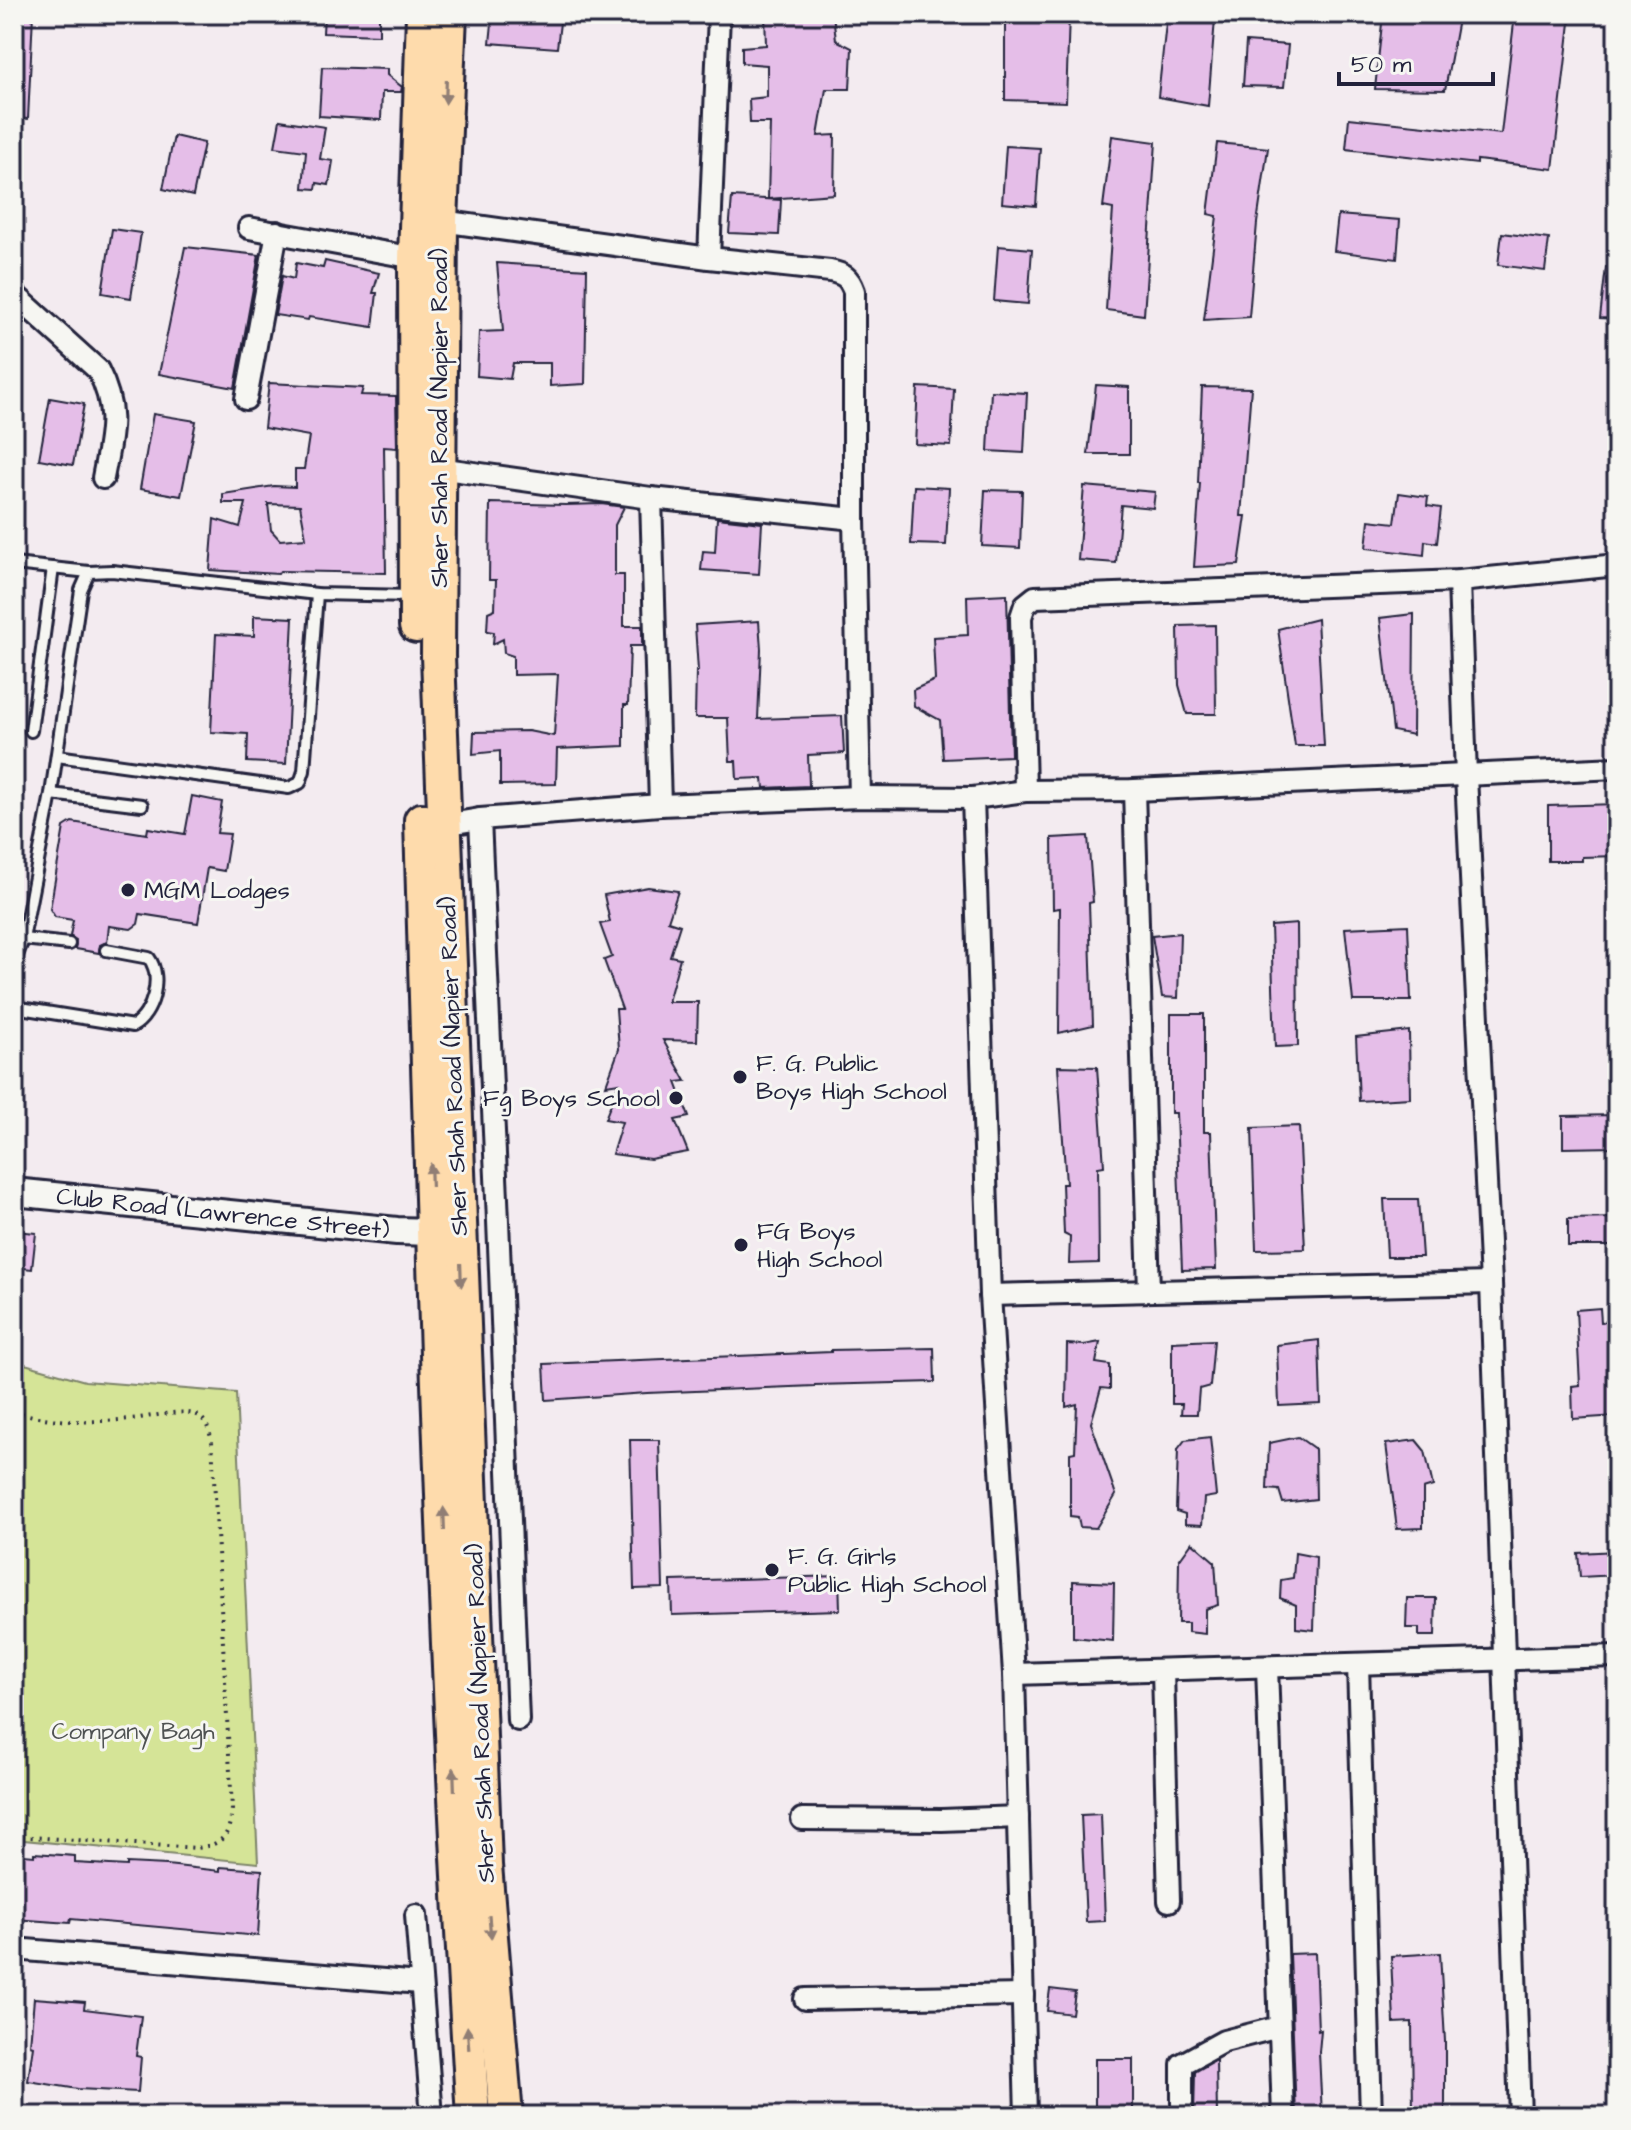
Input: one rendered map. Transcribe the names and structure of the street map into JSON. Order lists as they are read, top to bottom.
{
  "streets": {
    "main road": ["Sher Shah Road (Napier Road)"],
    "street": ["Club Road (Lawrence Street)"]
  },
  "crossings": [
    ["Sher Shah Road (Napier Road)", "Club Road (Lawrence Street)"]
  ],
  "parks": ["Company Bagh"],
  "places": [
    "MGM Lodges",
    "F. G. Public Boys High School",
    "Fg Boys School",
    "FG Boys High School",
    "F. G. Girls Public High School"
  ],
  "scale_bar": "50 m"
}
